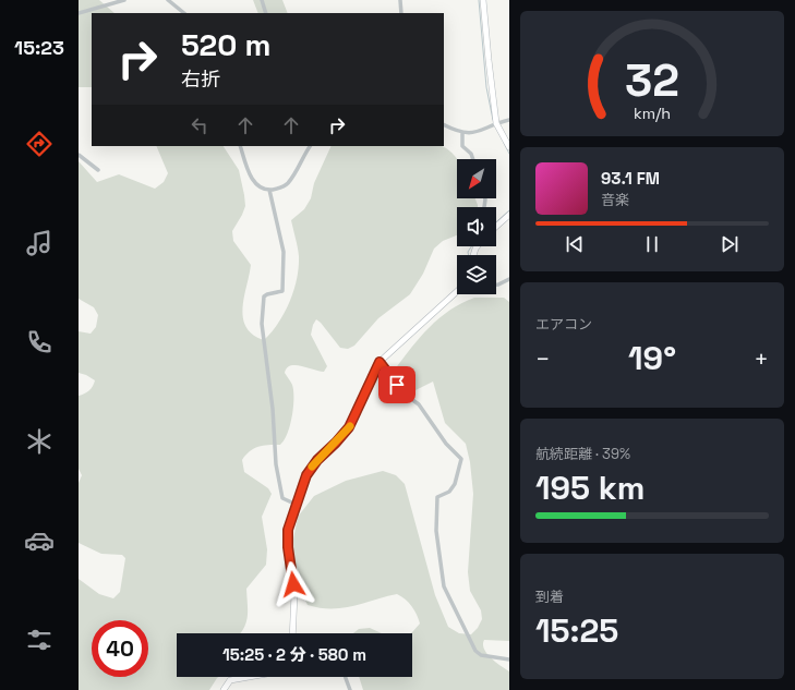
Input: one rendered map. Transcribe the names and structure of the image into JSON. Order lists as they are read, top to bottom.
{
  "north": "bottom left",
  "page": {
    "tabs": "15:23",
    "turn": ["520 m", "右折"],
    "song": ["93.1 FM", "音楽"],
    "tile": [
      "エアコン",
      ["航続距離 · 39%", "195 km"],
      ["到着", "15:25"]
    ],
    "heat": ["−", "19°", "+"],
    "limit": "40",
    "trip": "15:25 · 2 分 · 580 m",
    "gauge": ["32", "km/h"]
  }
}
